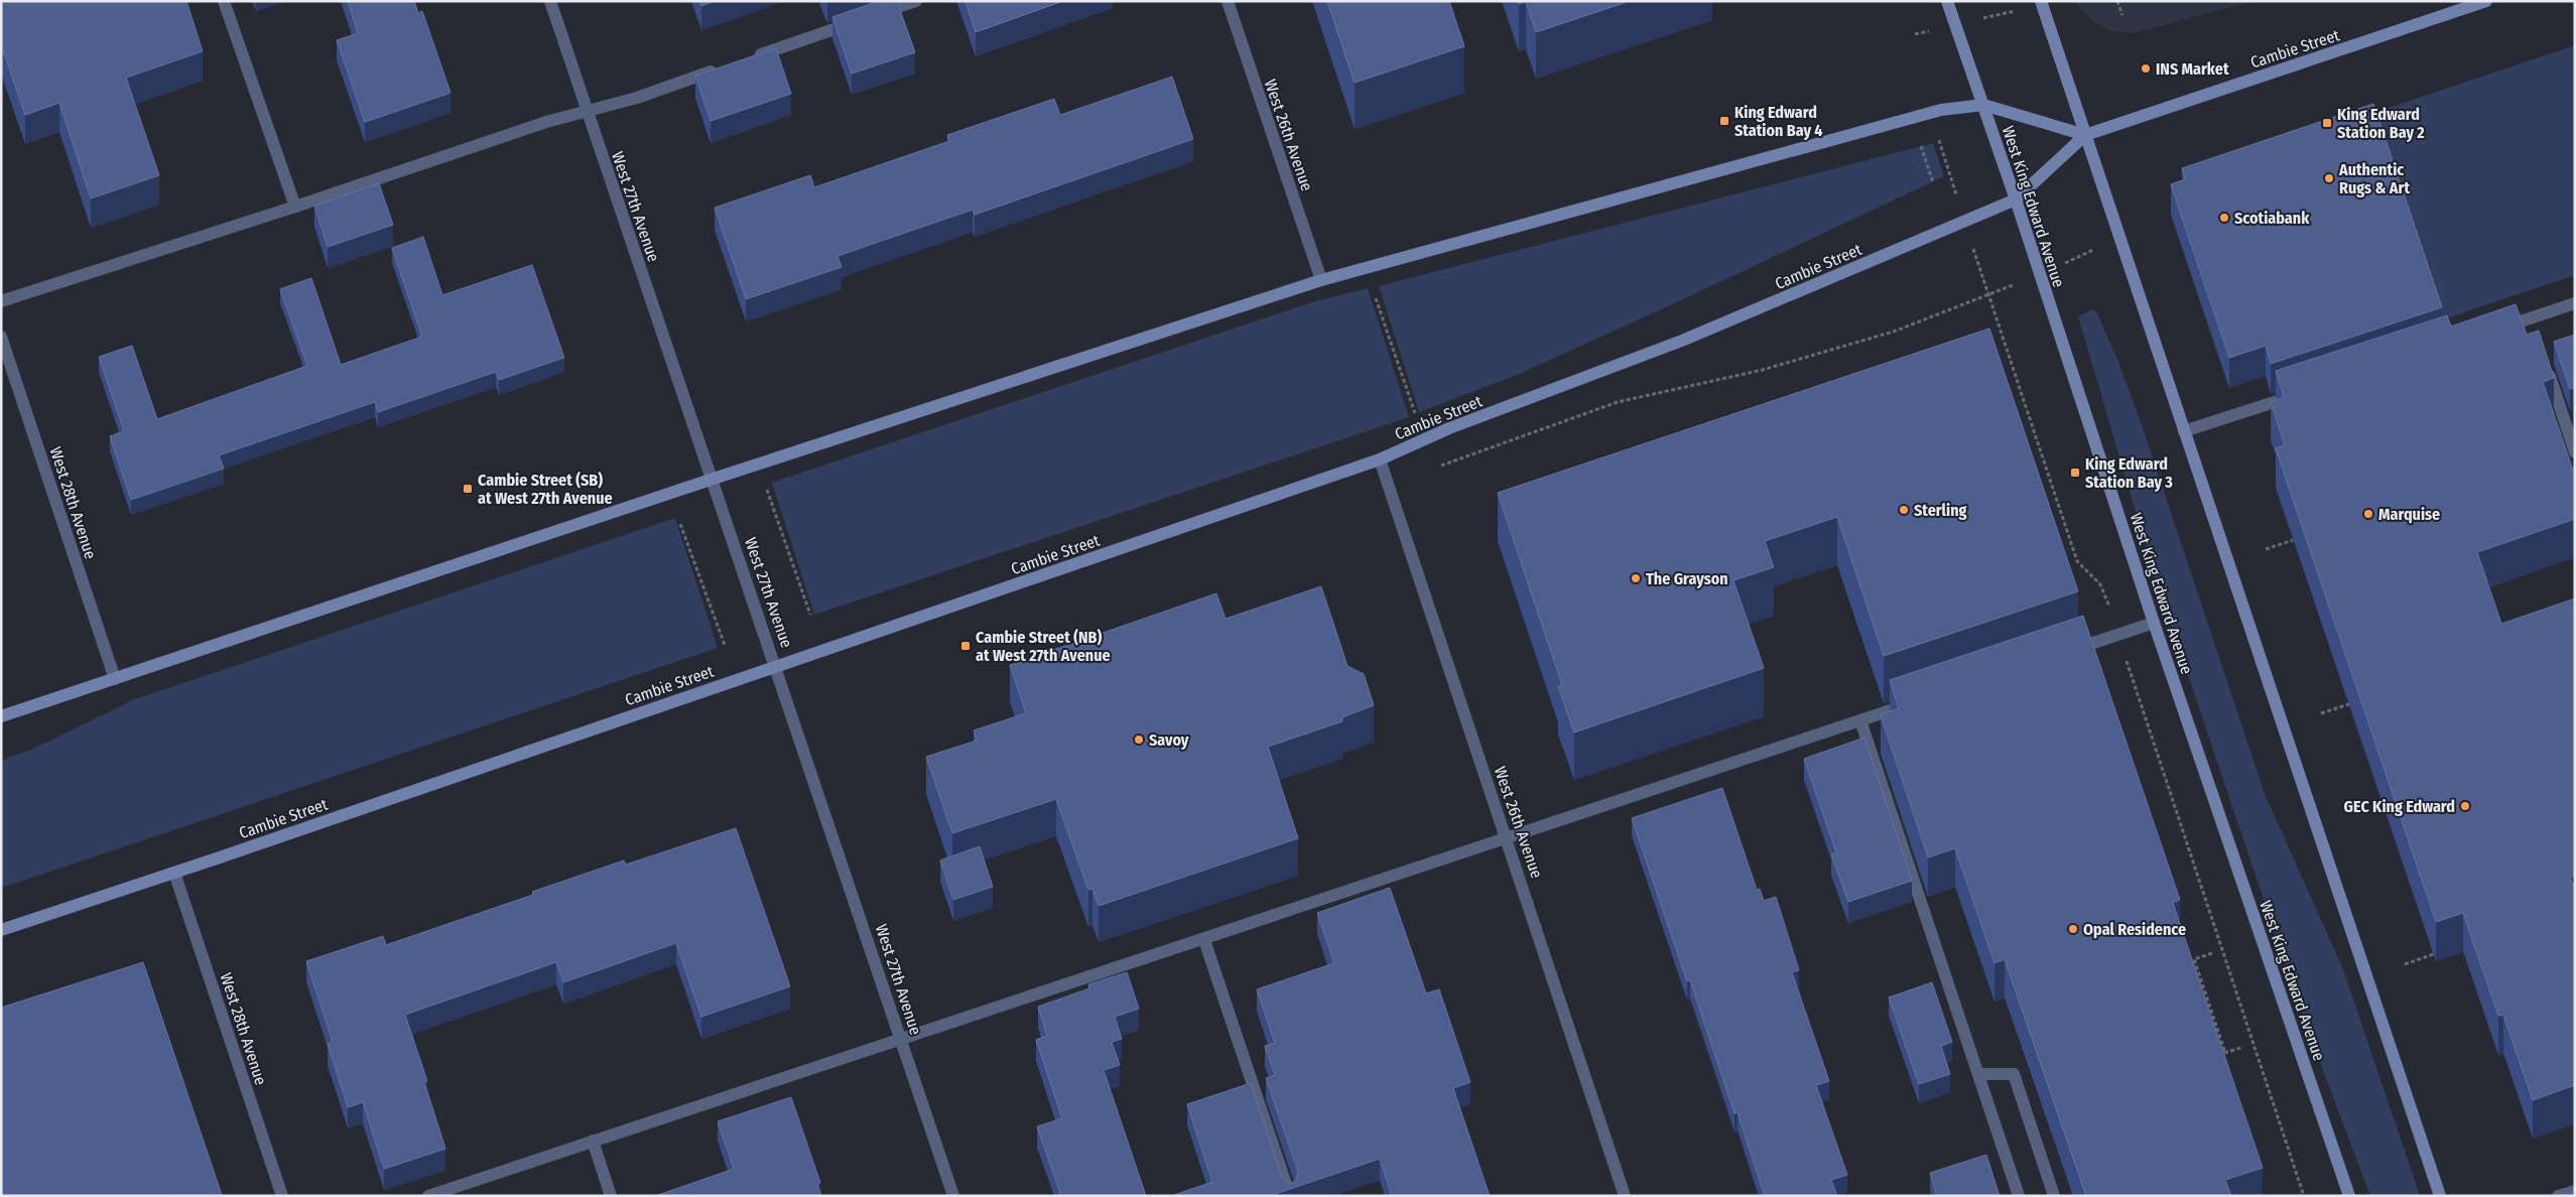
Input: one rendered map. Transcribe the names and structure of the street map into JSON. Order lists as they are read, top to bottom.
{
  "streets": {
    "main road": ["Cambie Street", "West King Edward Avenue"],
    "street": ["West 26th Avenue", "West 27th Avenue", "West 28th Avenue"]
  },
  "crossings": [
    ["Cambie Street", "West 26th Avenue"],
    ["Cambie Street", "West 27th Avenue"],
    ["Cambie Street", "West King Edward Avenue"],
    ["Cambie Street", "West 28th Avenue"]
  ],
  "places": {
    "other": [
      "INS Market",
      "Authentic Rugs & Art",
      "Scotiabank",
      "Sterling",
      "Marquise",
      "The Grayson",
      "Savoy",
      "GEC King Edward",
      "Opal Residence"
    ],
    "transit": [
      "King Edward Station Bay 4",
      "King Edward Station Bay 2",
      "King Edward Station Bay 3",
      "Cambie Street (SB) at West 27th Avenue",
      "Cambie Street (NB) at West 27th Avenue"
    ]
  }
}
